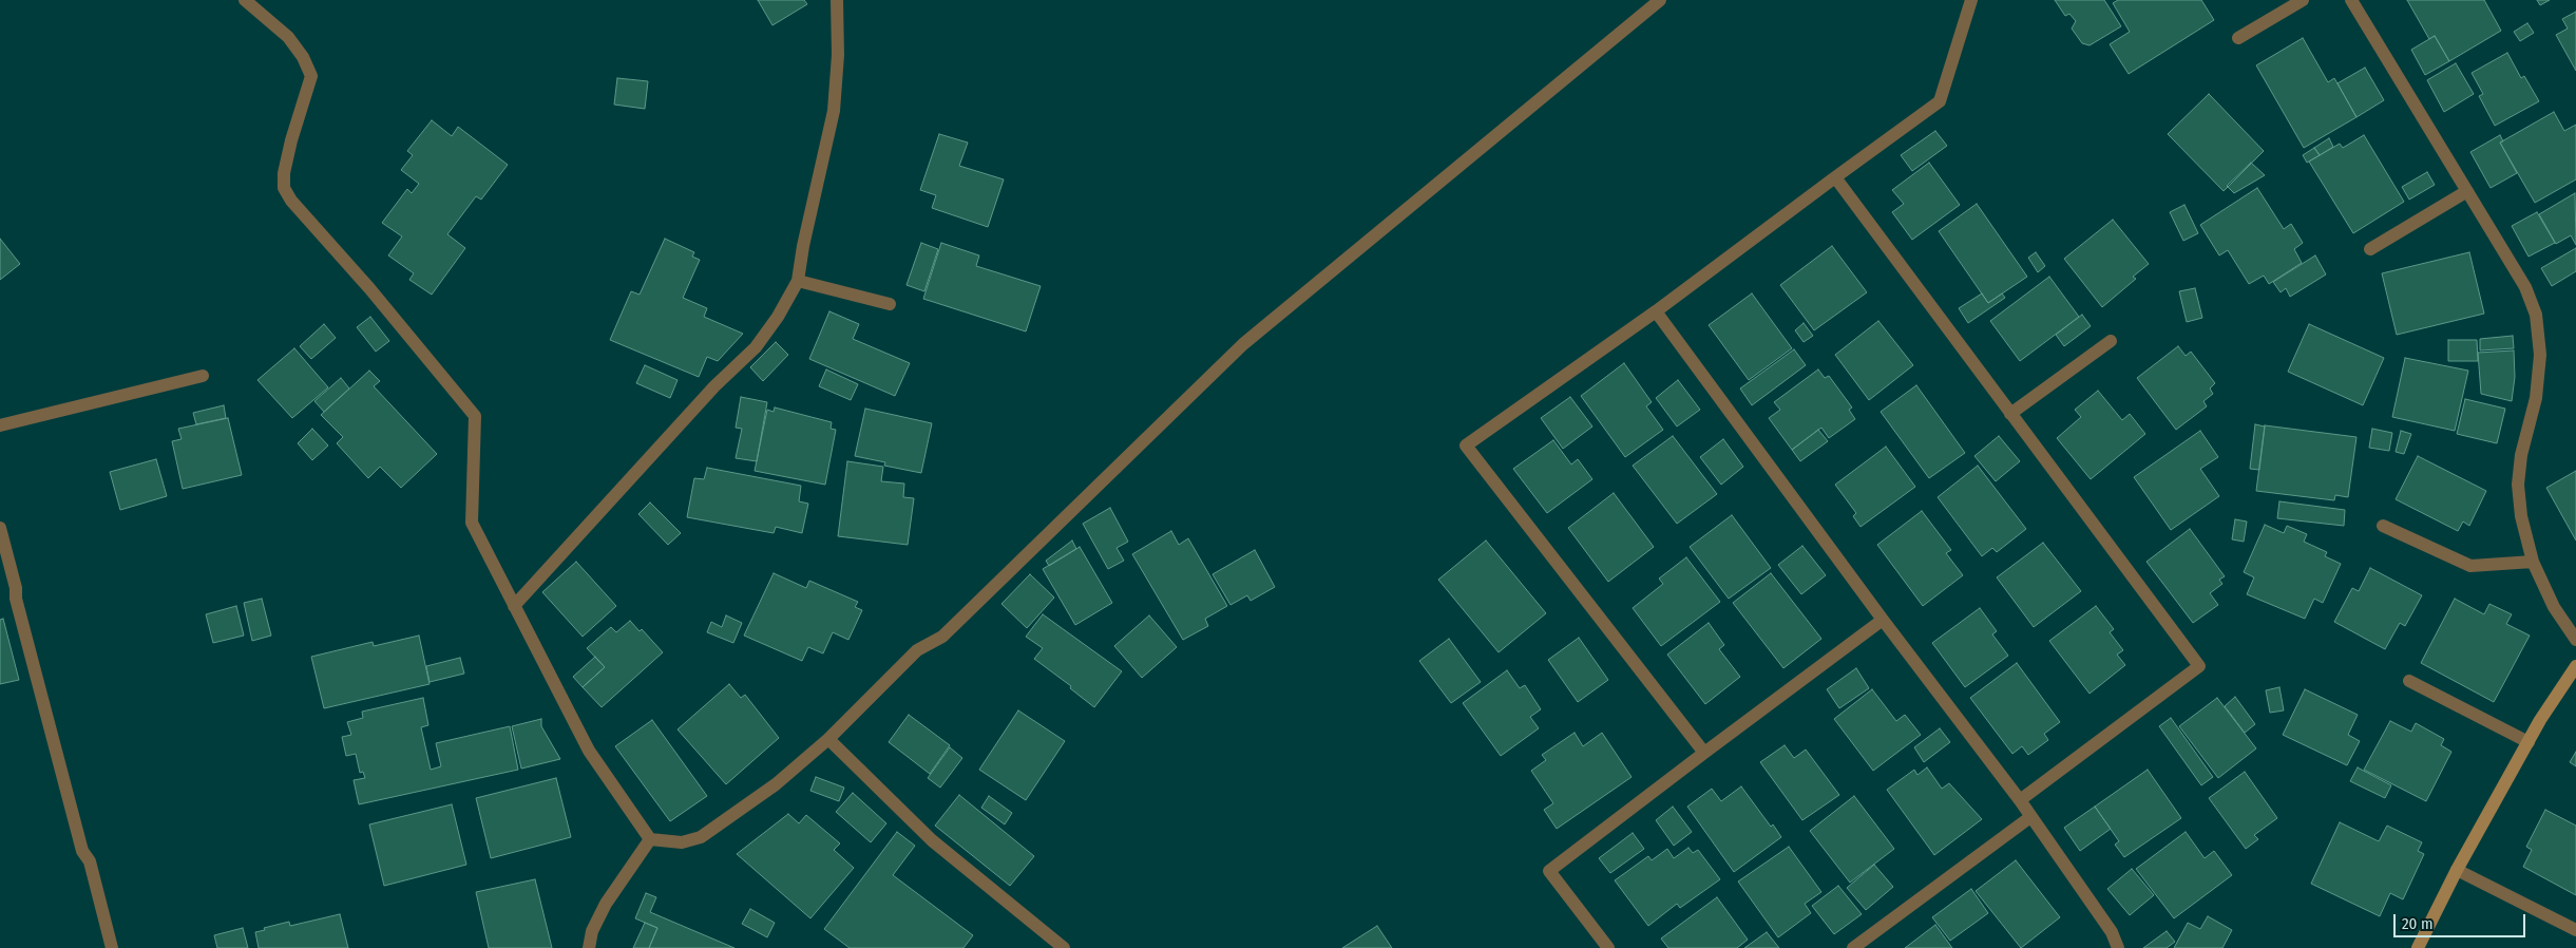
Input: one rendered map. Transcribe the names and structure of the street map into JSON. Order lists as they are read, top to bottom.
{
  "scale_bar": "20 m"
}
